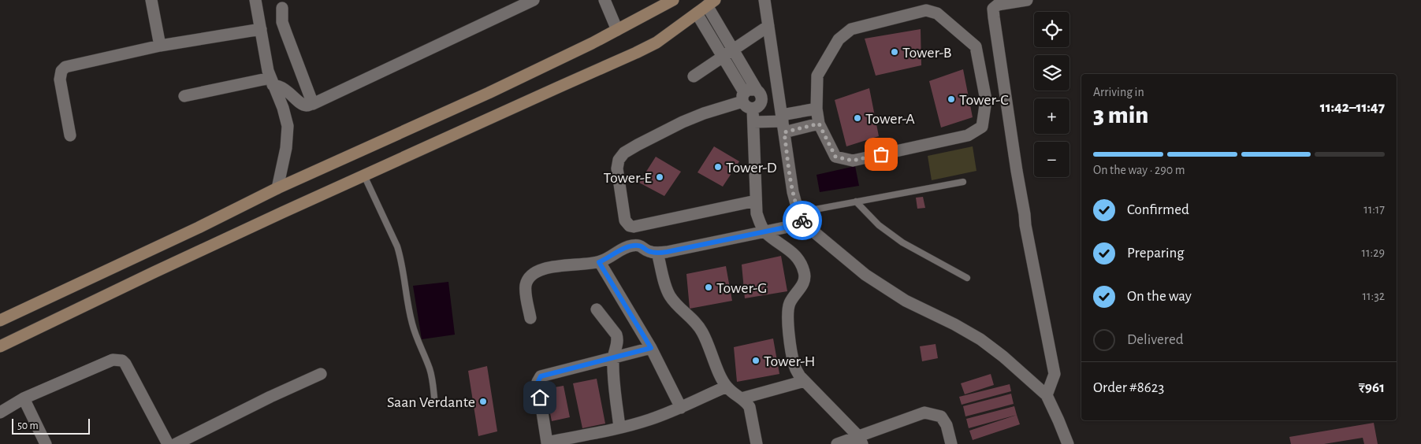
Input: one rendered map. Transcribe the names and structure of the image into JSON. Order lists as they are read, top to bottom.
{
  "places": [
    "Tower-B",
    "Tower-C",
    "Tower-A",
    "Tower-D",
    "Tower-E",
    "Tower-G",
    "Tower-H",
    "Saan Verdante"
  ],
  "scale_bar": "50 m",
  "page": {
    "map_buttons": ["+", "−"],
    "heading": ["3 min", "Arriving in", "11:42–11:47"],
    "panel": ["Order #8623", "₹961"],
    "bar": "On the way · 290 m",
    "list": [
      ["Confirmed", "11:17"],
      ["Preparing", "11:29"],
      ["On the way", "11:32"],
      "Delivered"
    ],
    "scale": "50 m"
  }
}
